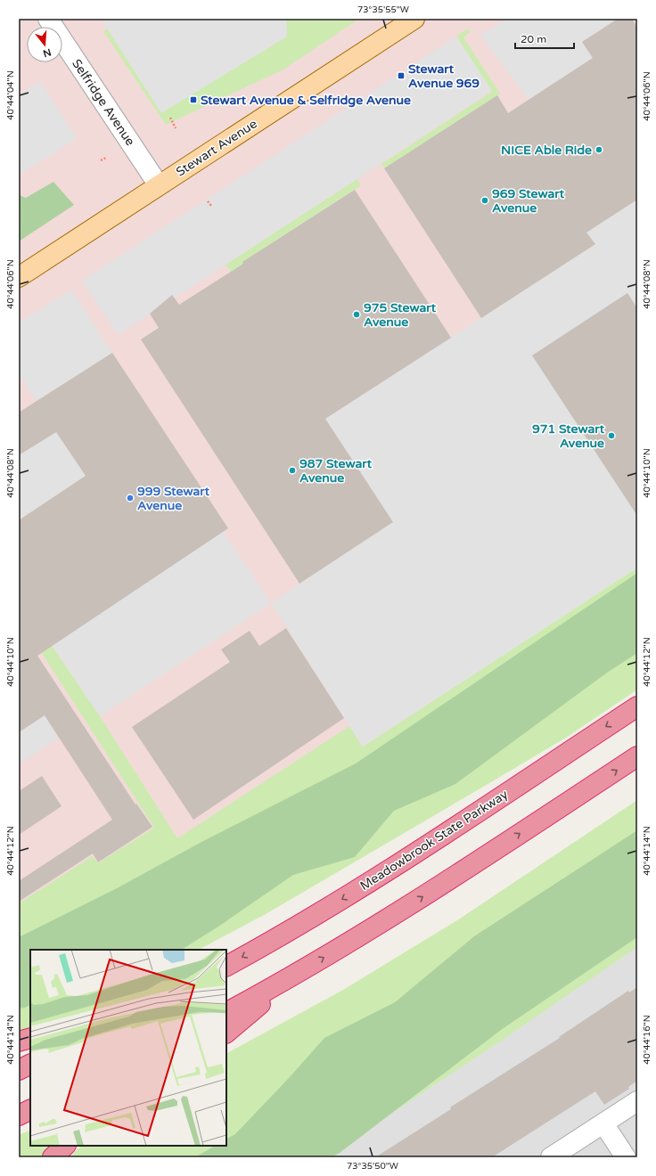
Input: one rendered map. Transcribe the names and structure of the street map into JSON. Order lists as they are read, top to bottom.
{
  "streets": {
    "highway": ["Meadowbrook State Parkway"],
    "main road": ["Stewart Avenue"],
    "street": ["Selfridge Avenue"]
  },
  "crossings": [
    ["Selfridge Avenue", "Stewart Avenue"]
  ],
  "places": {
    "transit": ["Stewart Avenue 969", "Stewart Avenue & Selfridge Avenue"],
    "other": [
      "NICE Able Ride",
      "969 Stewart Avenue",
      "975 Stewart Avenue",
      "971 Stewart Avenue",
      "987 Stewart Avenue",
      "999 Stewart Avenue"
    ]
  },
  "scale_bar": "20 m",
  "north": "bottom",
  "coordinates": [
    "73°35'55\"W",
    "40°44'04\"N",
    "40°44'06\"N",
    "40°44'08\"N",
    "40°44'10\"N",
    "40°44'12\"N",
    "40°44'14\"N",
    "40°44'16\"N",
    "73°35'50\"W"
  ]
}
